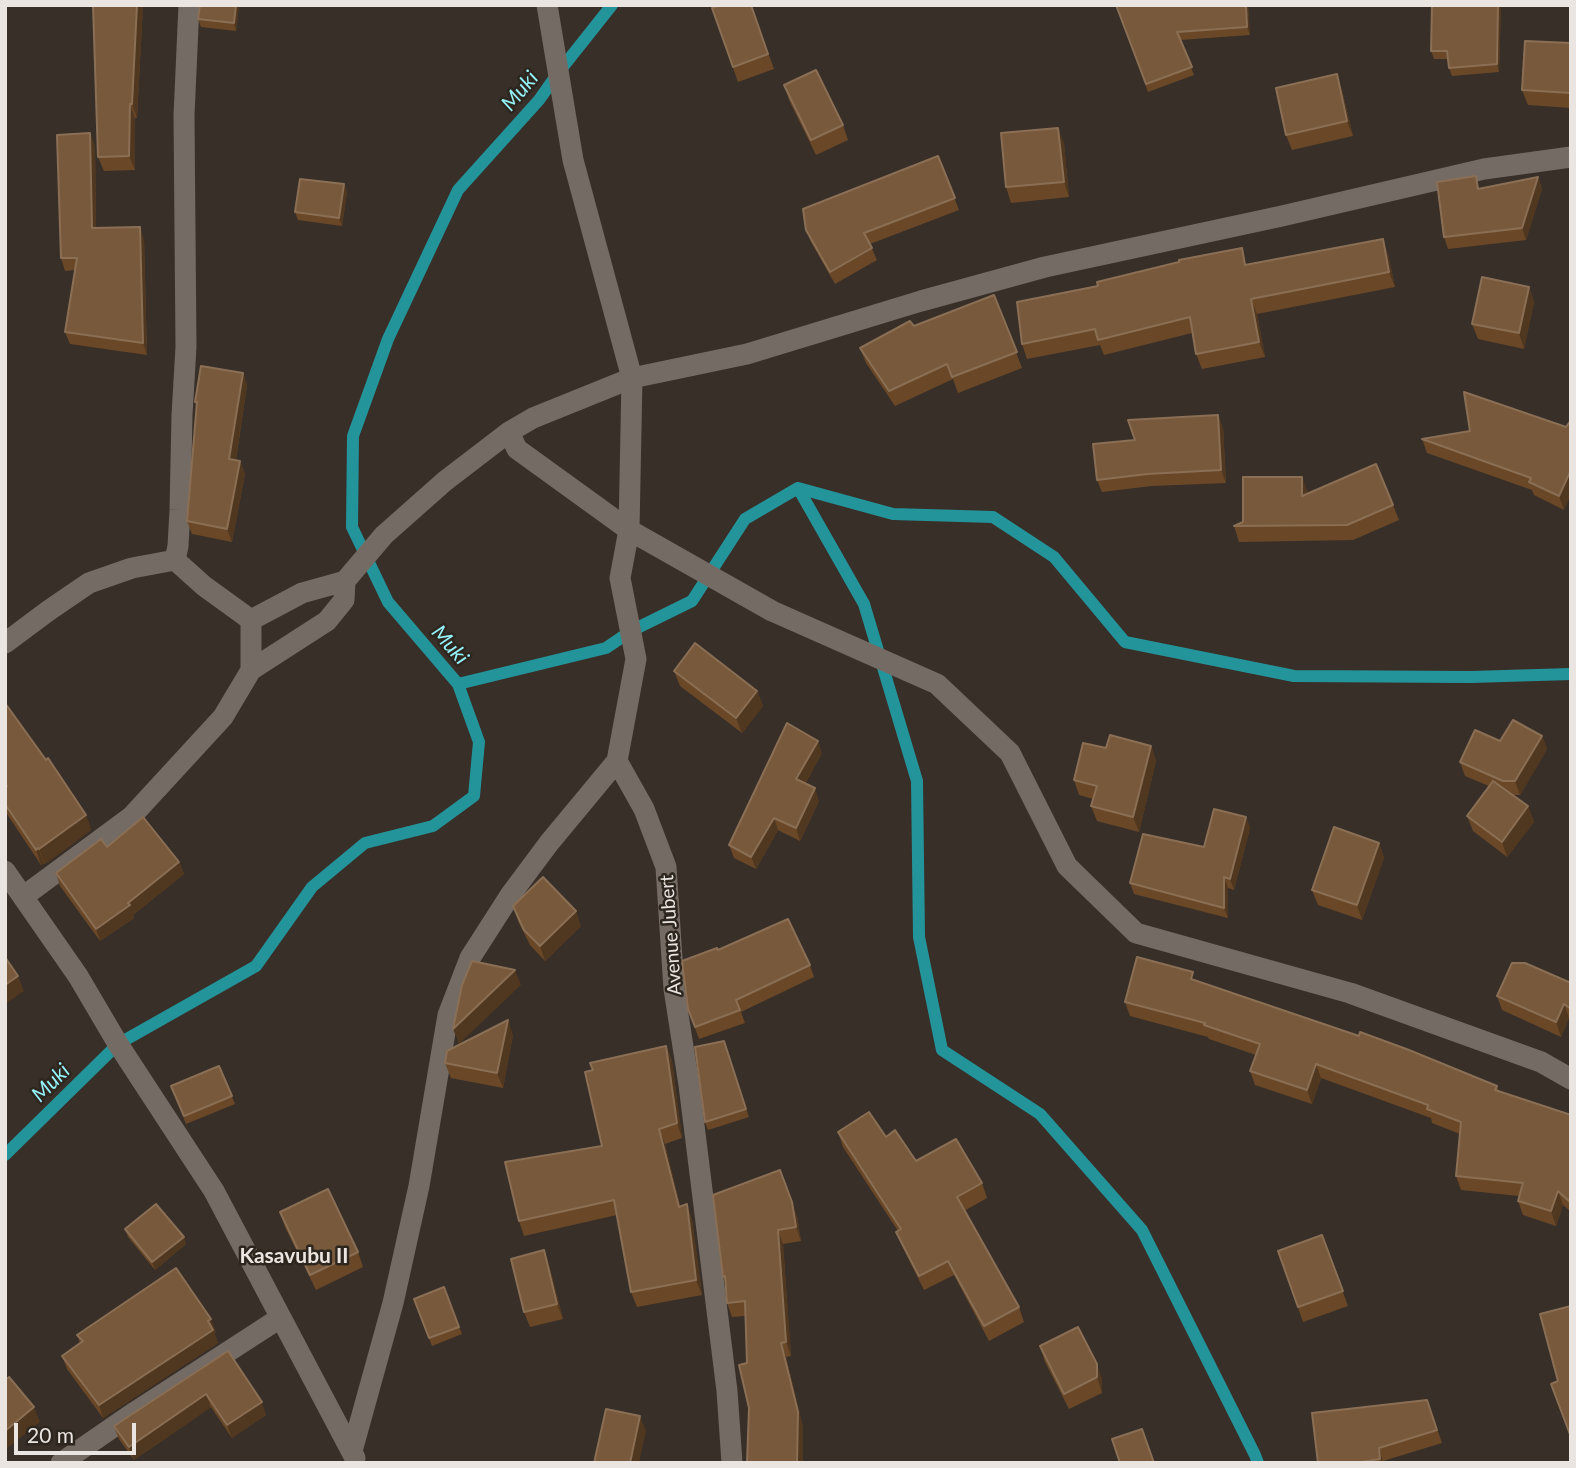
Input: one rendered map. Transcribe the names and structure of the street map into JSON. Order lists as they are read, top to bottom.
{
  "streets": {
    "street": ["Avenue Jubert"]
  },
  "districts": ["Kasavubu II"],
  "water": ["Muki"],
  "scale_bar": "20 m"
}
